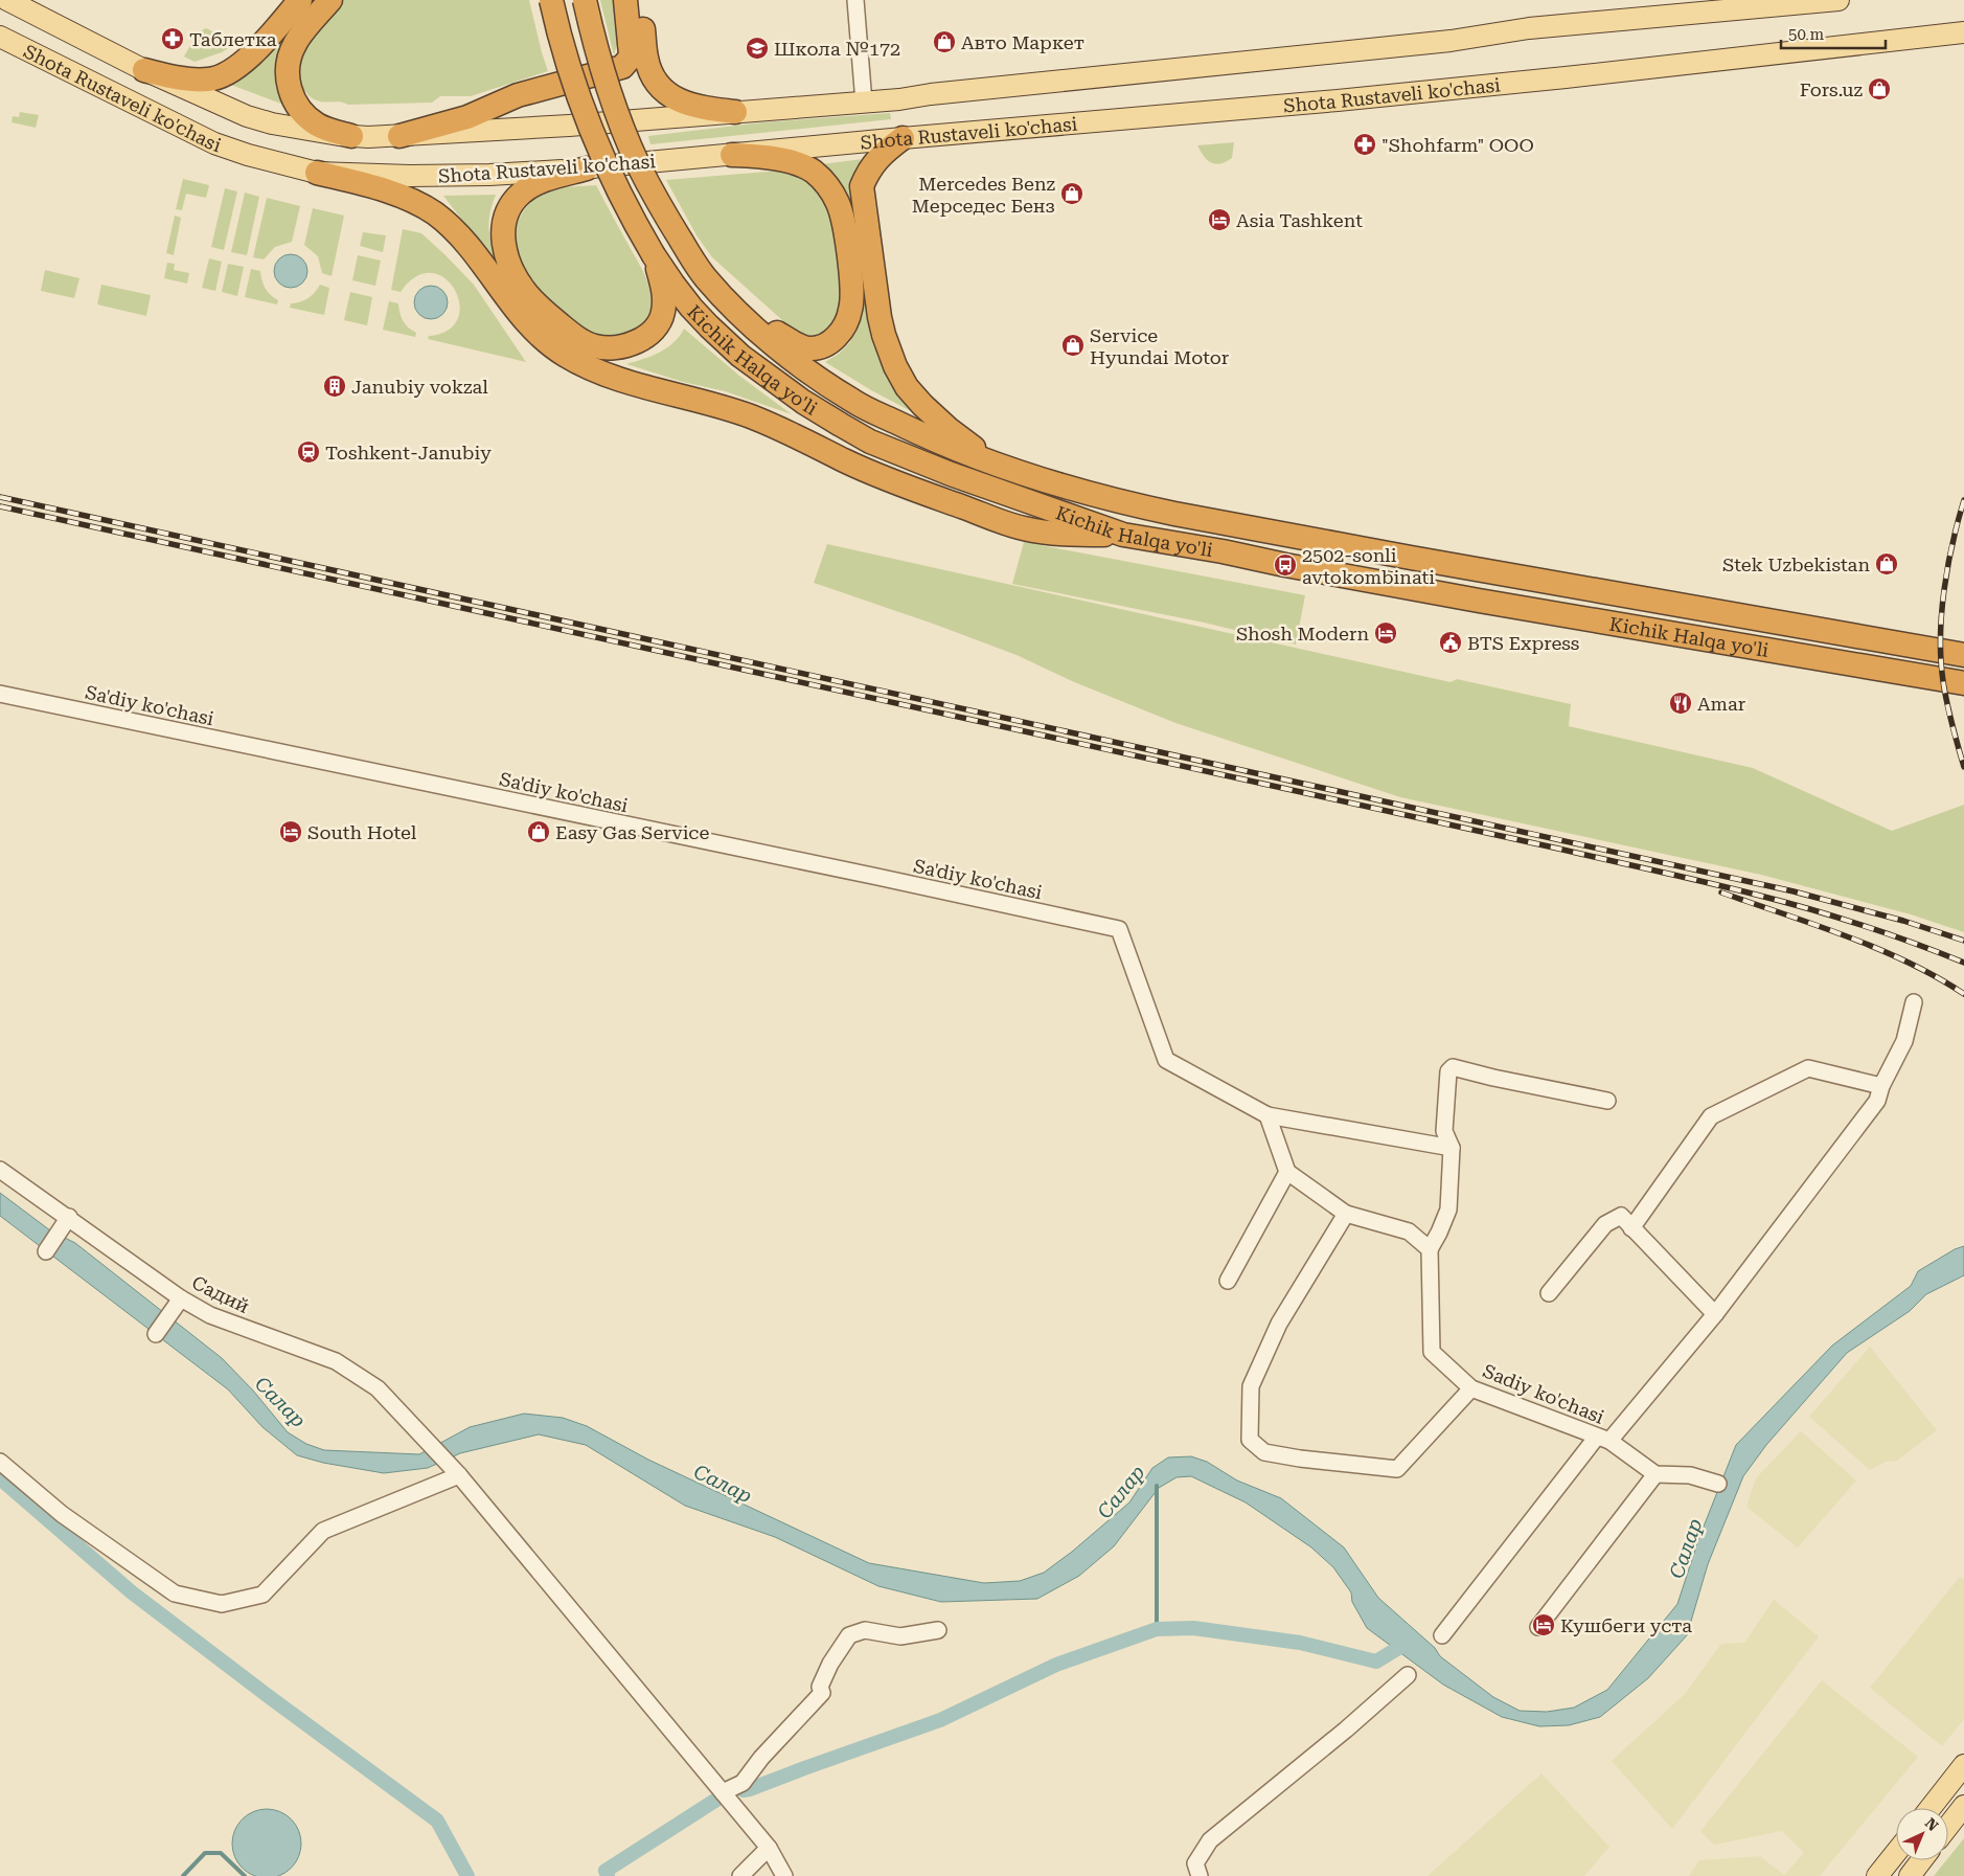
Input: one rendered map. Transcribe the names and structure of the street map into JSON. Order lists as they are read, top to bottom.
{
  "streets": {
    "highway": ["Kichik Halqa yo'li"],
    "main road": ["Shota Rustaveli ko'chasi"],
    "street": ["Sa'diy ko'chasi", "Садий", "Sadiy ko'chasi"]
  },
  "water": ["Салар"],
  "places": {
    "pharmacy": ["Таблетка", "\"Shohfarm\" OOO"],
    "shop": [
      "Авто Маркет",
      "Fors.uz",
      "Mercedes Benz Мерседес Бенз",
      "Service Hyundai Motor",
      "Stek Uzbekistan",
      "Easy Gas Service"
    ],
    "school or university": ["Школа №172"],
    "hotel": [
      "Asia Tashkent",
      "Shosh Modern",
      "South Hotel",
      "Кушбеги уста"
    ],
    "building": ["Janubiy vokzal"],
    "station": ["Toshkent-Janubiy"],
    "bus stop": ["2502-sonli avtokombinati"],
    "public building": ["BTS Express"],
    "restaurant": ["Amar"]
  },
  "scale_bar": "50 m",
  "north": "top right"
}
